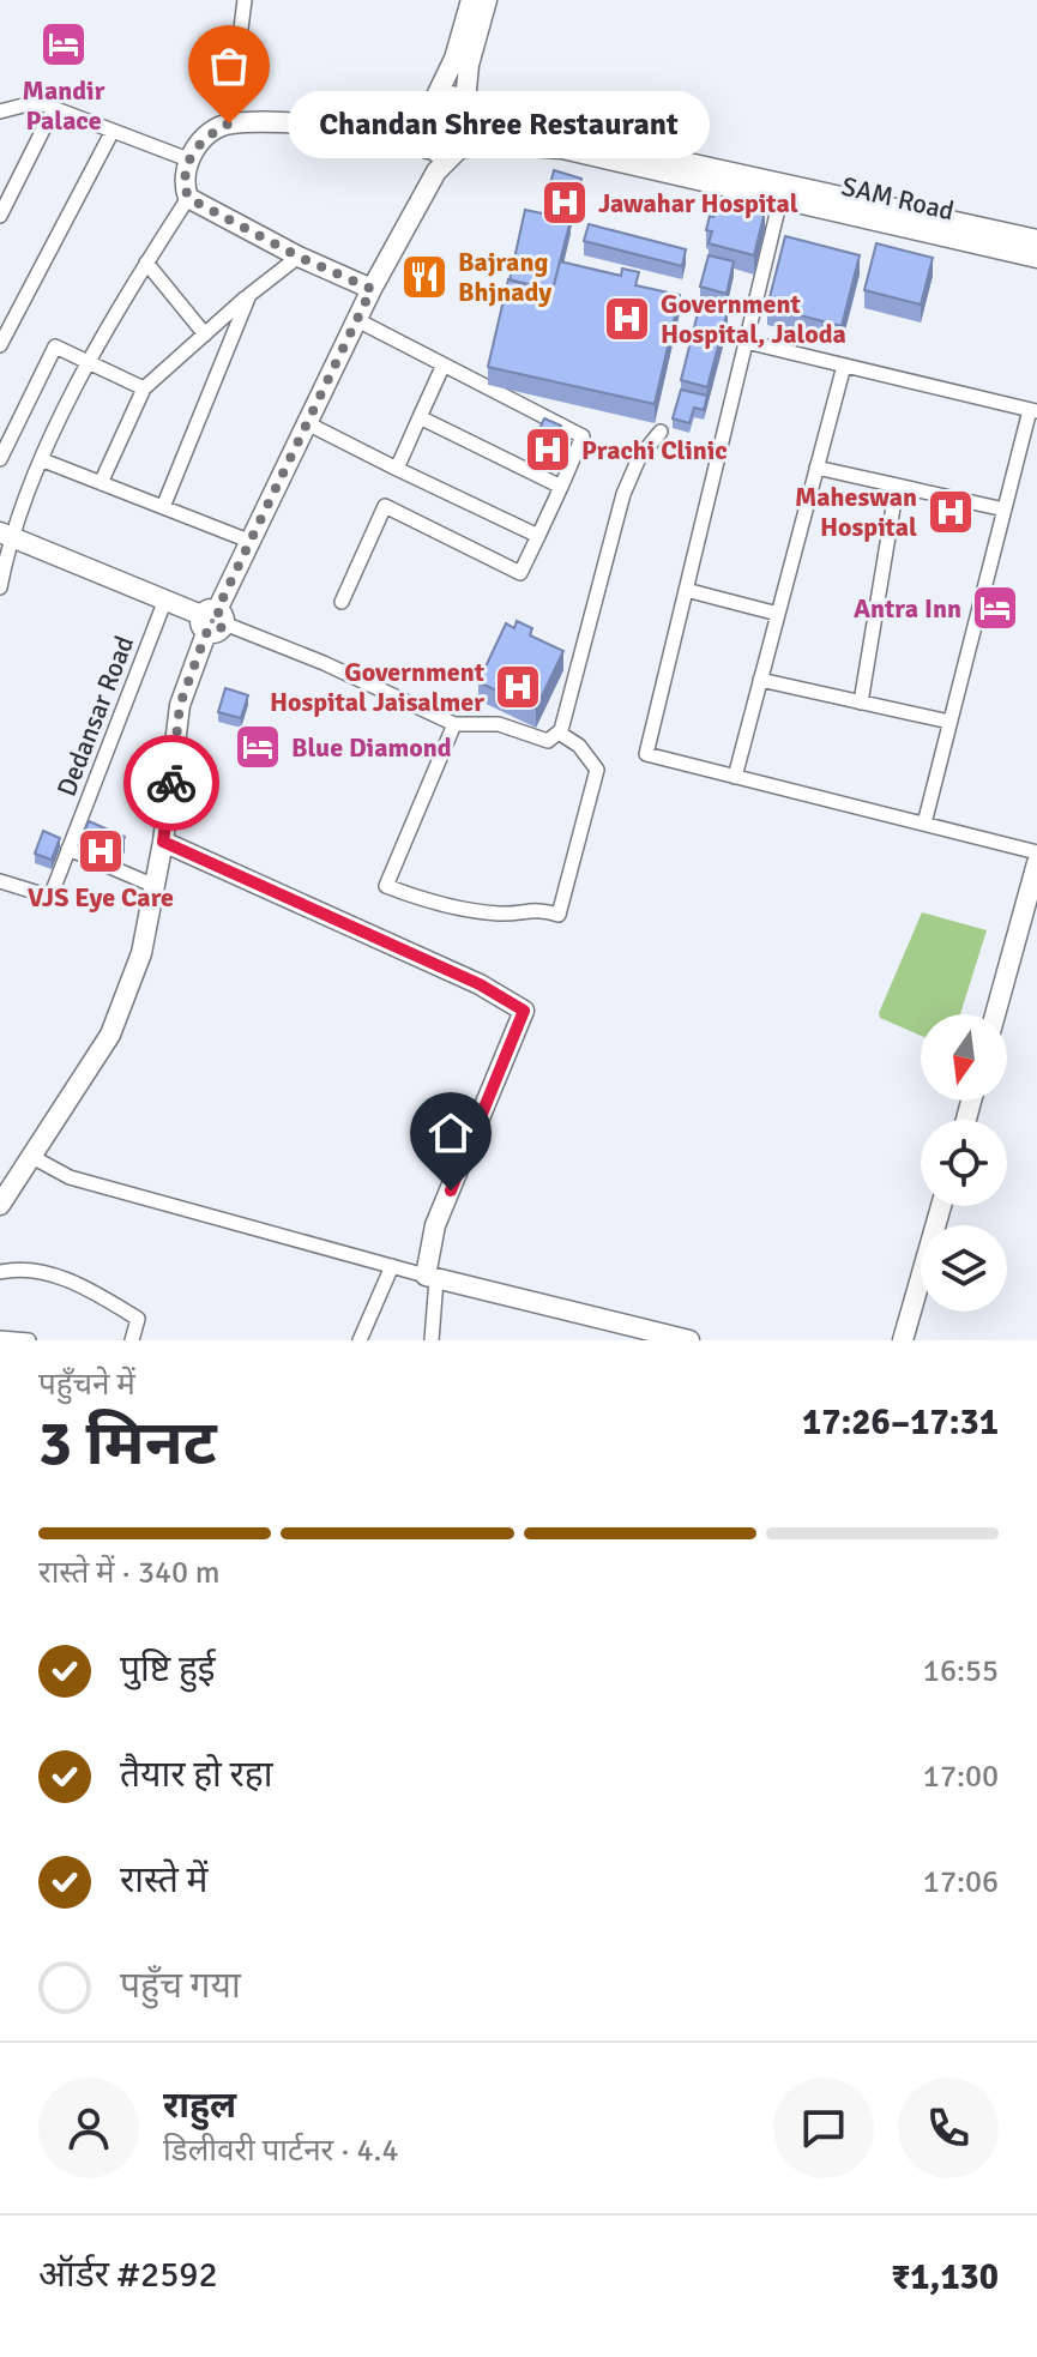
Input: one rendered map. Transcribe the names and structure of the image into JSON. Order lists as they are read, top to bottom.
{
  "streets": {
    "main road": ["SAM Road"],
    "street": ["Dedansar Road"]
  },
  "places": {
    "hotel": ["Mandir Palace", "Antra Inn", "Blue Diamond"],
    "other": ["Chandan Shree Restaurant"],
    "hospital": [
      "Jawahar Hospital",
      "Government Hospital, Jaloda",
      "Prachi Clinic",
      "Maheswan Hospital",
      "Government Hospital Jaisalmer",
      "VJS Eye Care"
    ],
    "restaurant": ["Bajrang Bhjnady"]
  },
  "north": "bottom",
  "page": {
    "bubble": "Chandan Shree Restaurant",
    "heading": ["3 मिनट", "पहुँचने में", "17:26–17:31"],
    "panel": [
      "राहुल",
      "डिलीवरी पार्टनर · 4.4",
      "ऑर्डर #2592",
      "₹1,130"
    ],
    "bar": "रास्ते में · 340 m",
    "list": [
      ["पुष्टि हुई", "16:55"],
      ["तैयार हो रहा", "17:00"],
      ["रास्ते में", "17:06"],
      "पहुँच गया"
    ]
  }
}
